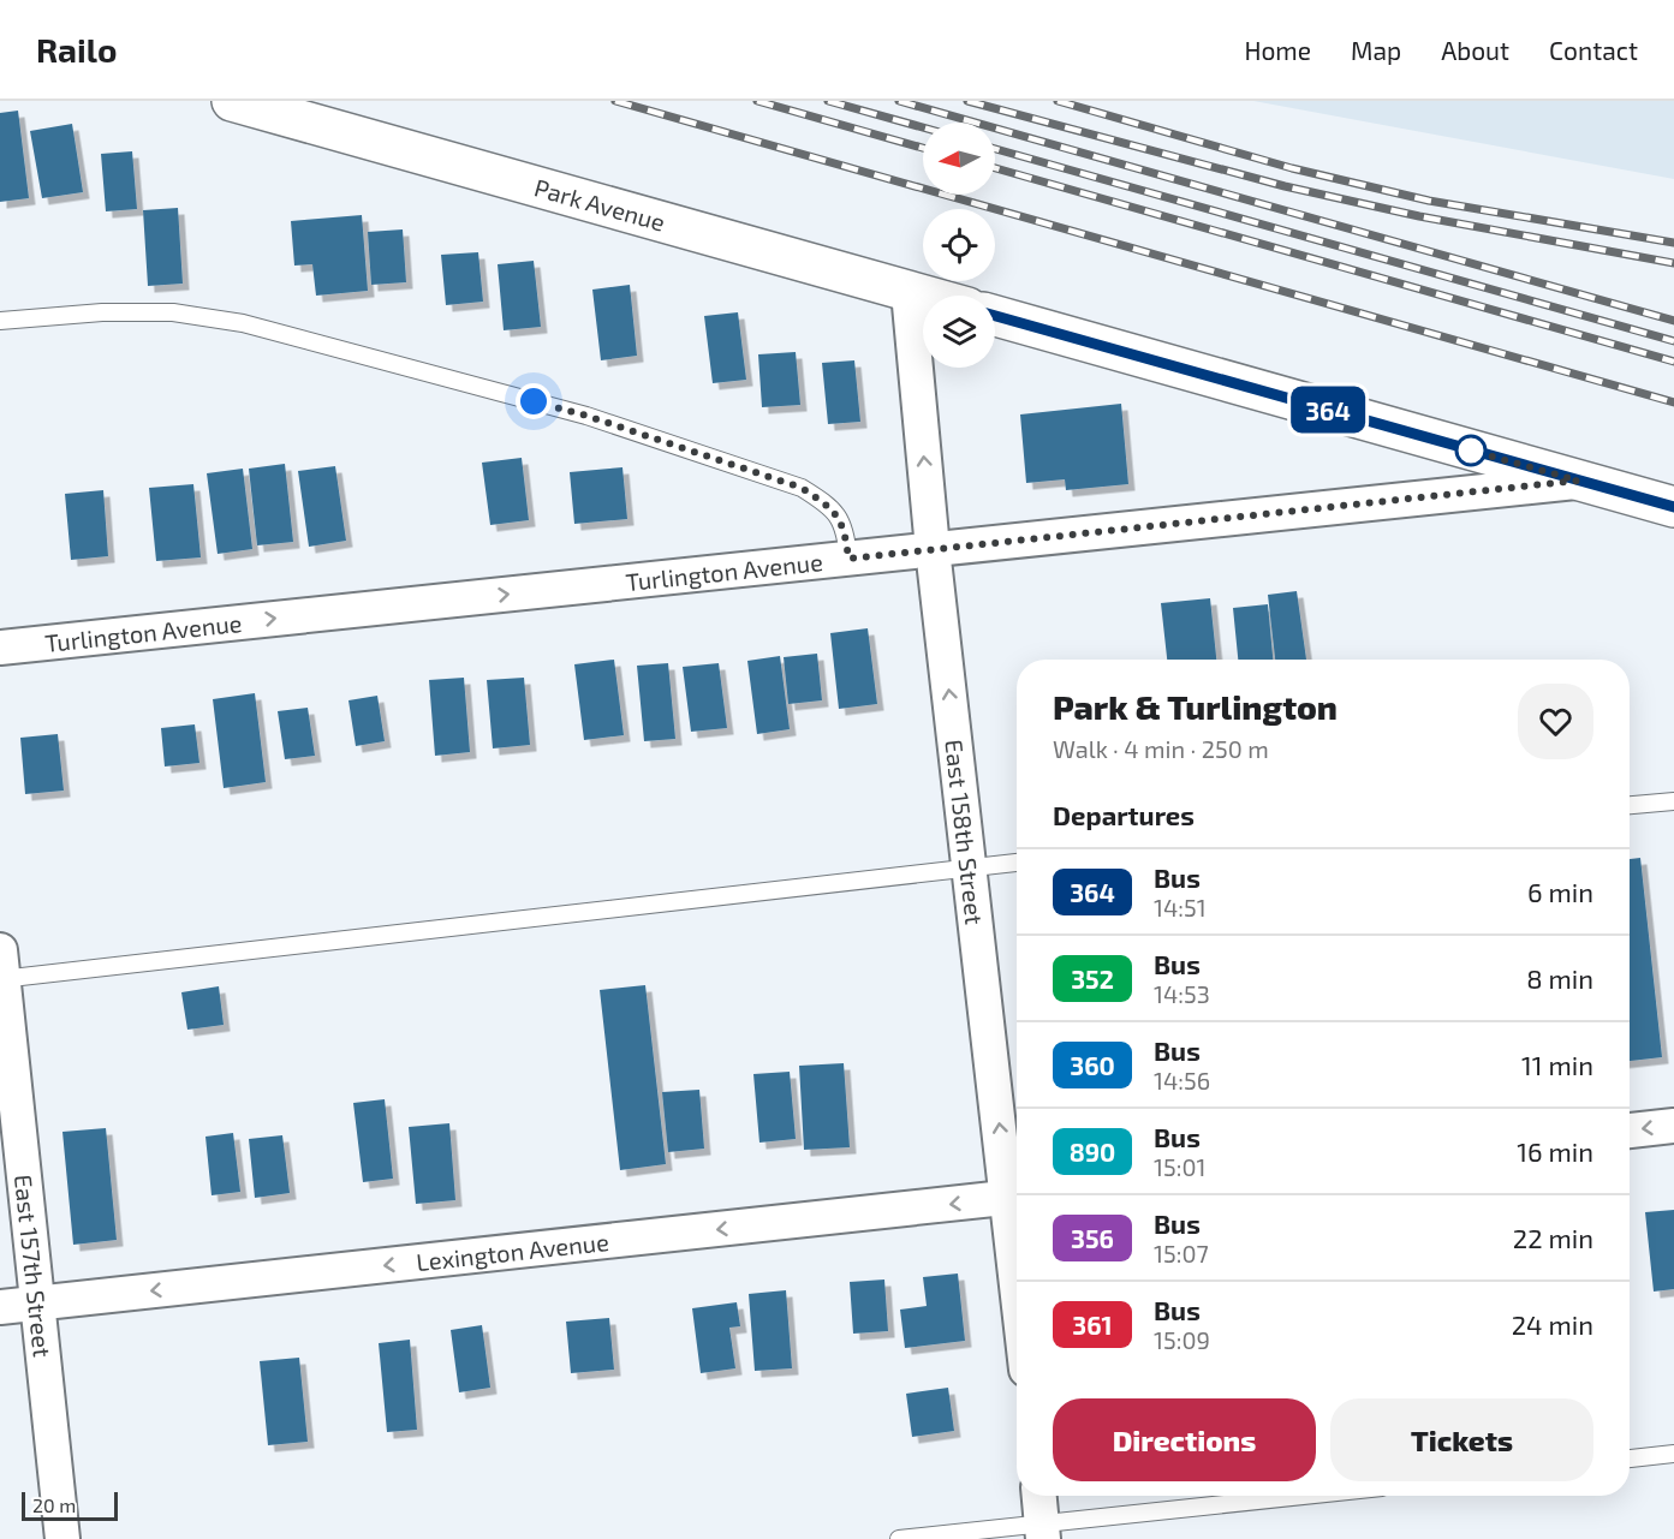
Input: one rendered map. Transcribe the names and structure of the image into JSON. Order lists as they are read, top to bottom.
{
  "streets": {
    "street": [
      "Park Avenue",
      "Turlington Avenue",
      "East 158th Street",
      "Lexington Avenue",
      "East 157th Street"
    ]
  },
  "crossings": [
    ["Park Avenue", "East 158th Street"],
    ["Turlington Avenue", "East 158th Street"],
    ["East 158th Street", "Lexington Avenue"],
    ["Lexington Avenue", "East 157th Street"]
  ],
  "one_way": ["Turlington Avenue", "East 158th Street", "Lexington Avenue"],
  "lines": ["bus line 364"],
  "scale_bar": "20 m",
  "north": "left",
  "page": {
    "header": "Railo",
    "nav": [
      "Home",
      "Map",
      "About",
      "Contact"
    ],
    "on_map": "364",
    "heading": [
      ["Park & Turlington", "Walk · 4 min · 250 m"],
      "Departures"
    ],
    "list": [
      {
        "mark": "364",
        "name": "Bus",
        "note": "14:51",
        "value": "6 min"
      },
      {
        "mark": "352",
        "name": "Bus",
        "note": "14:53",
        "value": "8 min"
      },
      {
        "mark": "360",
        "name": "Bus",
        "note": "14:56",
        "value": "11 min"
      },
      {
        "mark": "890",
        "name": "Bus",
        "note": "15:01",
        "value": "16 min"
      },
      {
        "mark": "356",
        "name": "Bus",
        "note": "15:07",
        "value": "22 min"
      },
      {
        "mark": "361",
        "name": "Bus",
        "note": "15:09",
        "value": "24 min"
      }
    ],
    "buttons": ["Directions", "Tickets"],
    "scale": "20 m"
  }
}
